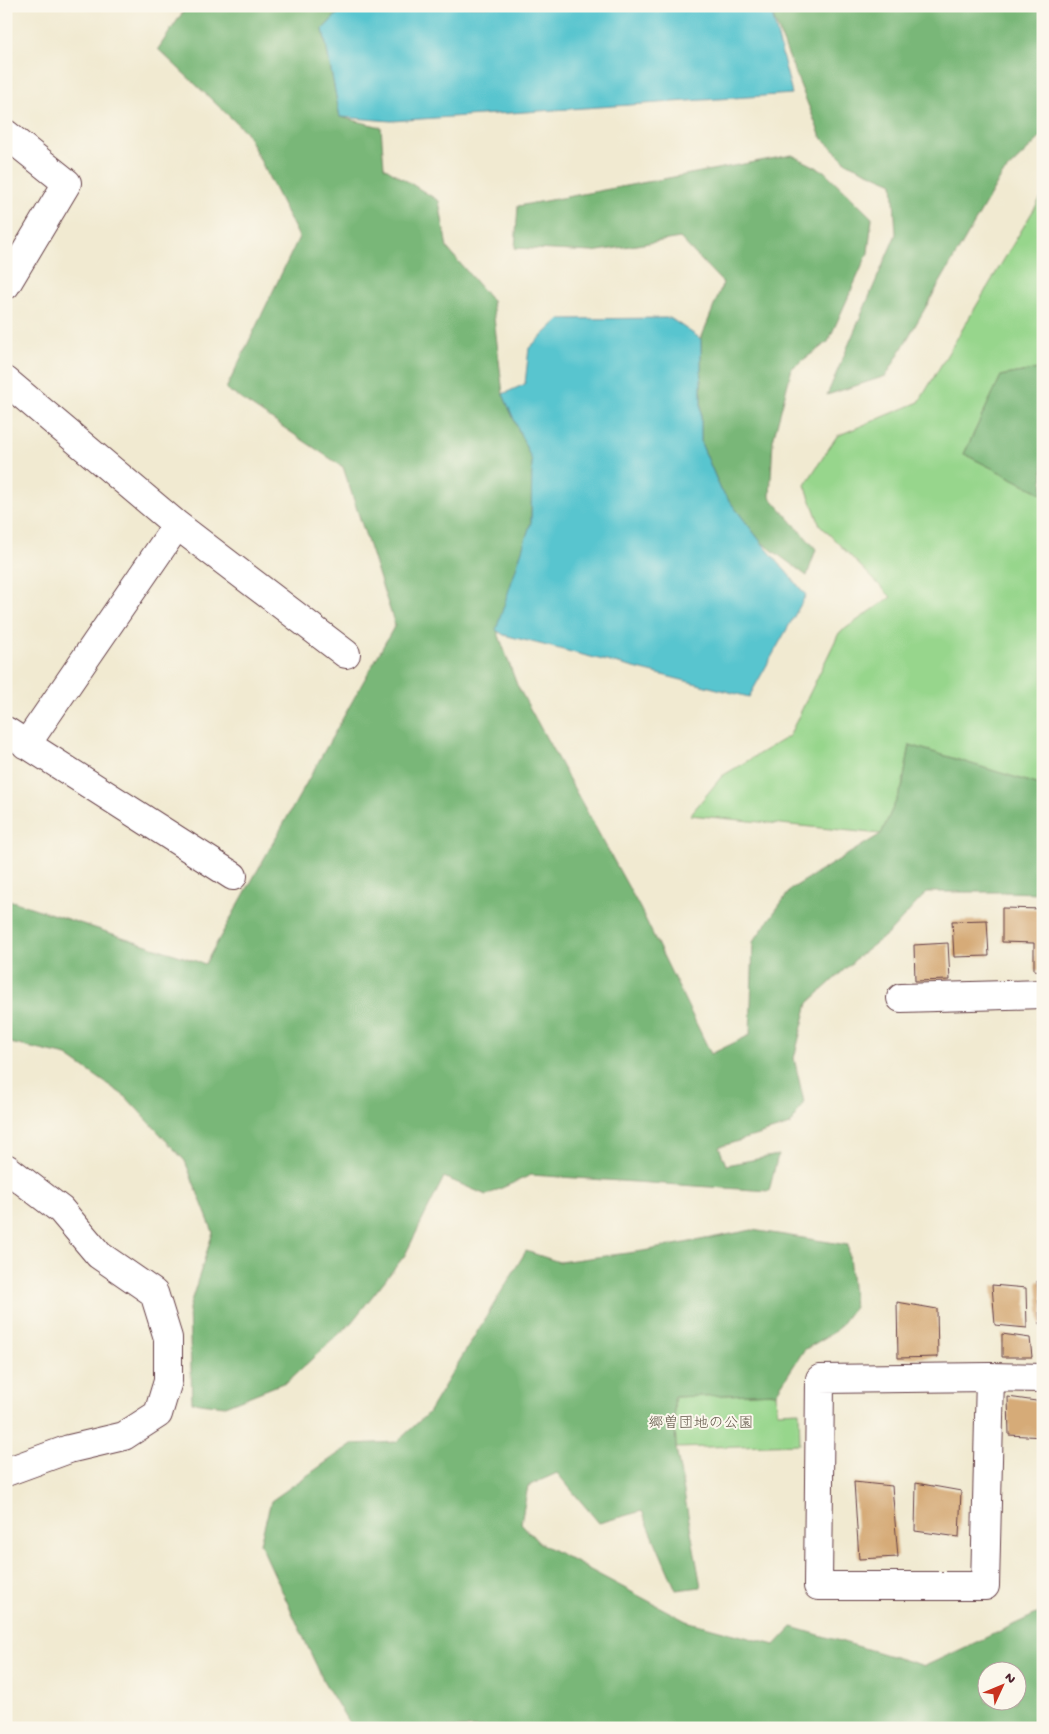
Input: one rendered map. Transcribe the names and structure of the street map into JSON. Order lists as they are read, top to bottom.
{
  "parks": ["郷曽団地の公園"],
  "north": "top right"
}
